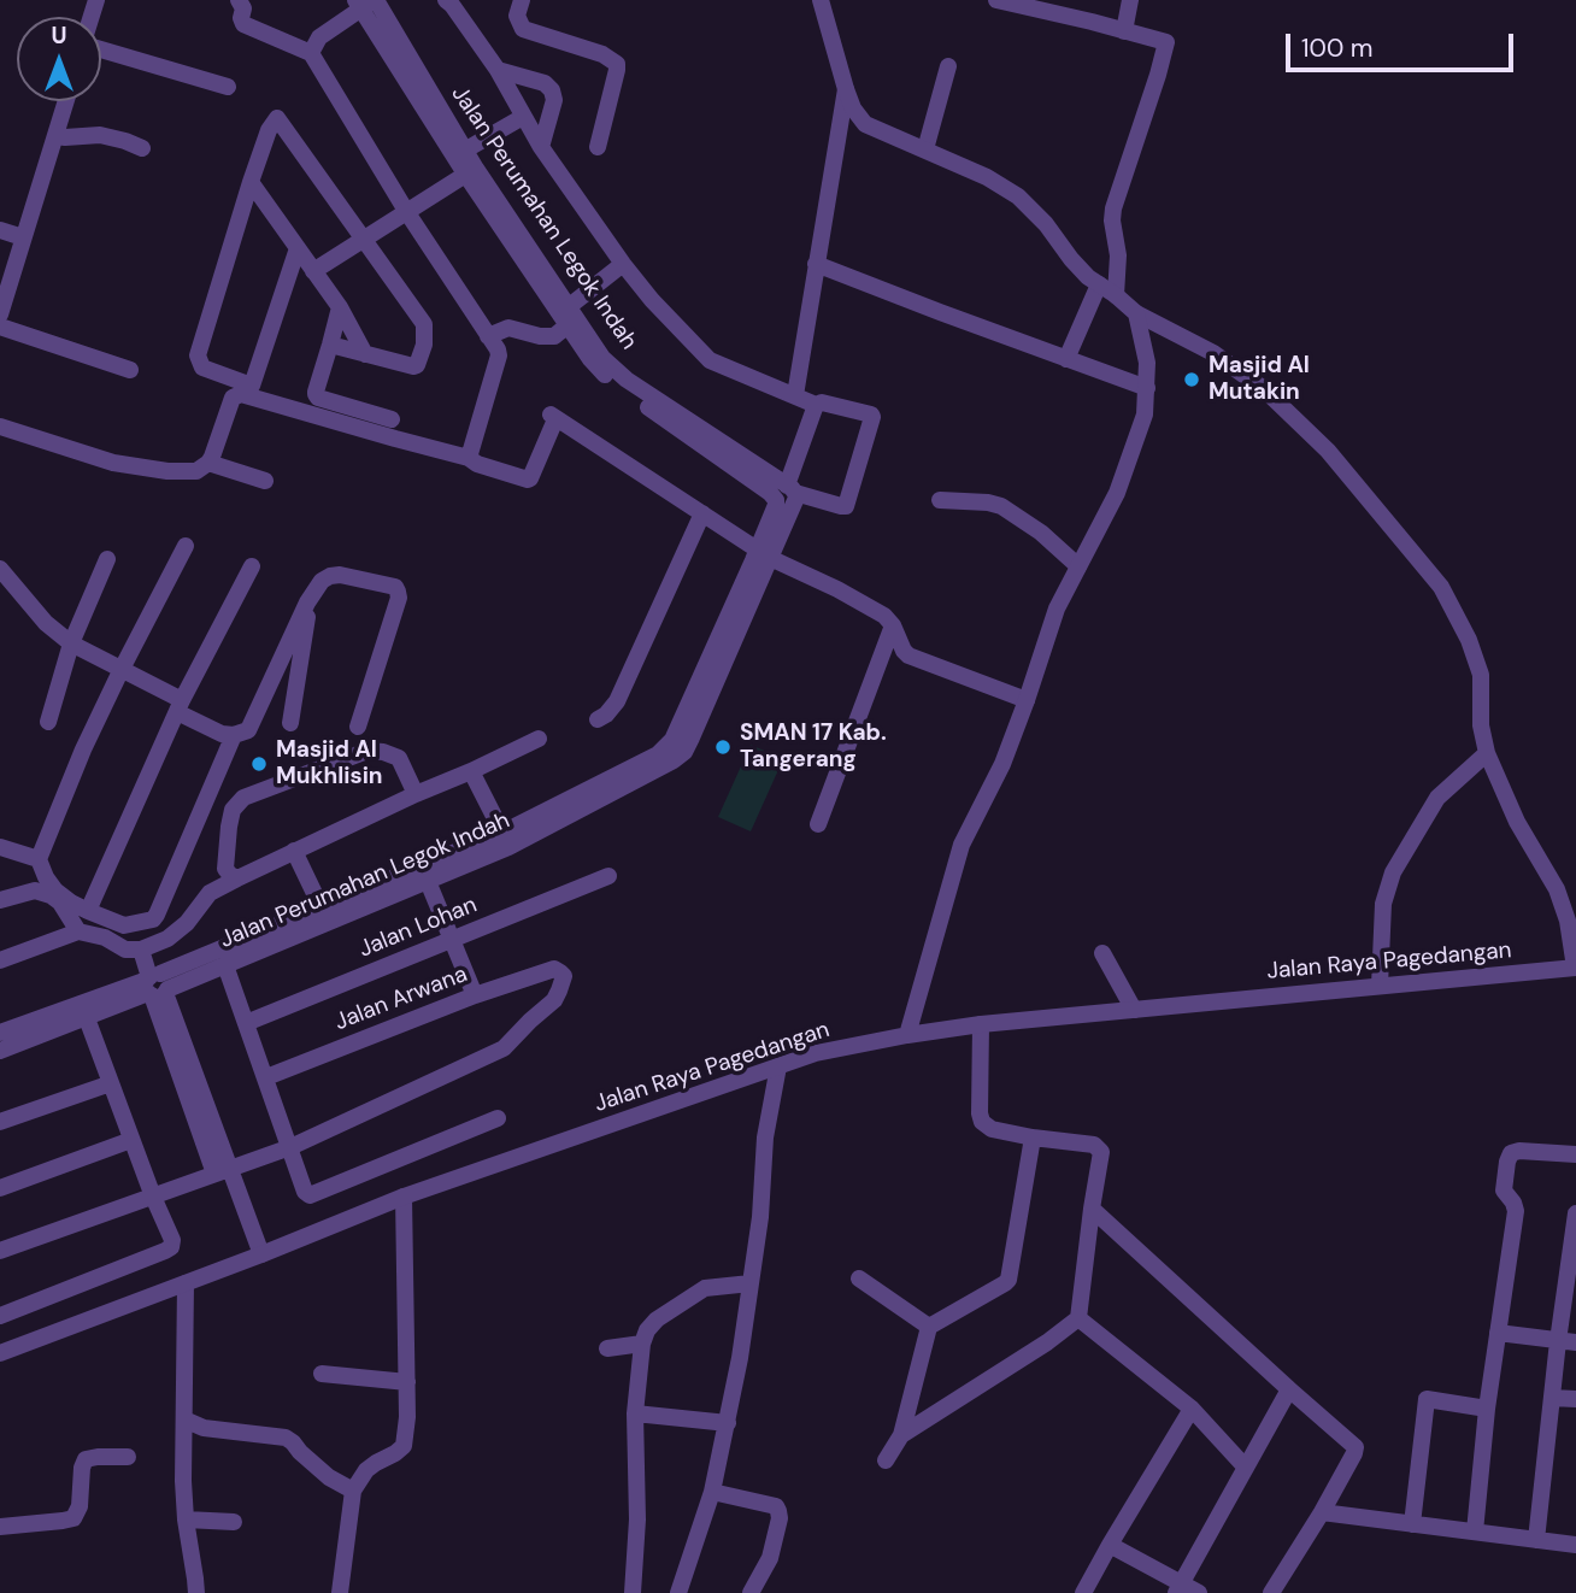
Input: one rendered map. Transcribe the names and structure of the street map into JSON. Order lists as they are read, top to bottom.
{
  "streets": {
    "street": [
      "Jalan Perumahan Legok Indah",
      "Jalan Lohan",
      "Jalan Raya Pagedangan",
      "Jalan Arwana"
    ]
  },
  "places": ["Masjid Al Mutakin", "SMAN 17 Kab. Tangerang", "Masjid Al Mukhlisin"],
  "scale_bar": "100 m",
  "north": "top"
}
